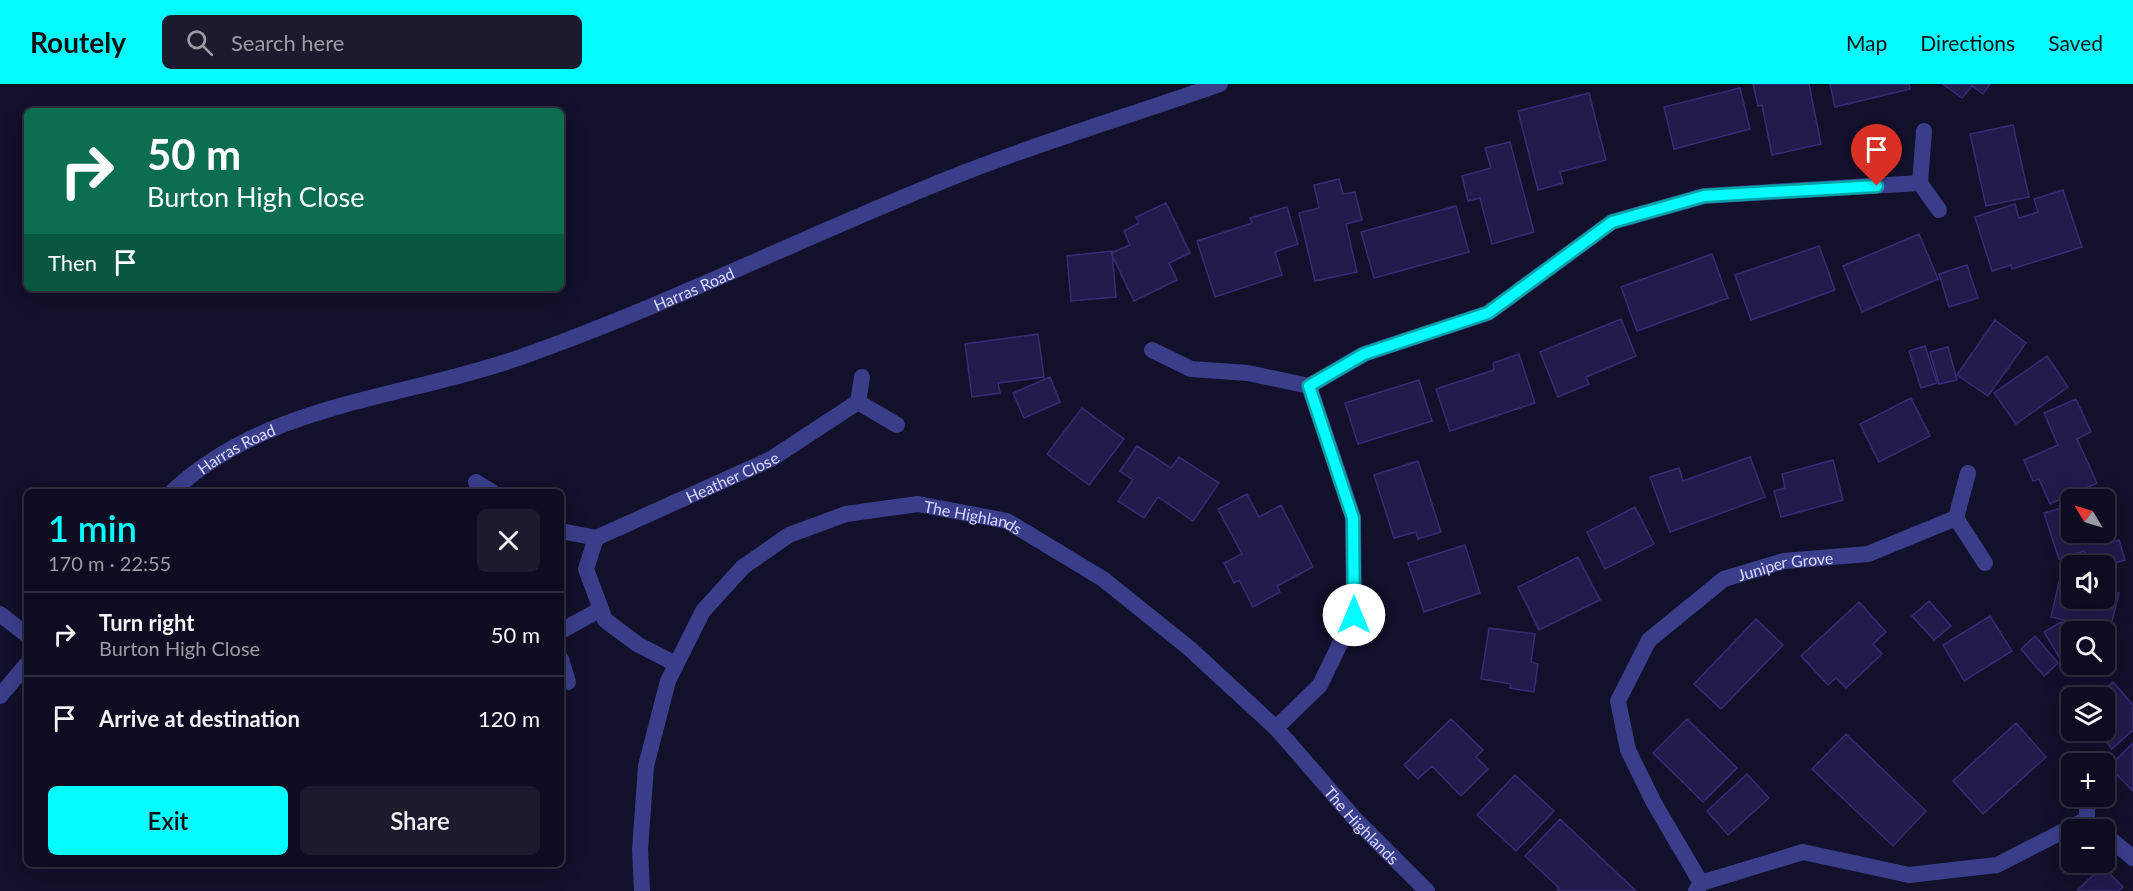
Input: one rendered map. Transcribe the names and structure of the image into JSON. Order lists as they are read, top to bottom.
{
  "streets": {
    "street": [
      "Harras Road",
      "Heather Close",
      "The Highlands",
      "Juniper Grove"
    ]
  },
  "north": "top left",
  "page": {
    "header": "Routely",
    "search": "Search here",
    "nav": ["Map", "Directions", "Saved"],
    "turn": ["50 m", "Burton High Close"],
    "then": "Then",
    "map_buttons": ["+", "−"],
    "heading": ["1 min", "170 m · 22:55"],
    "list": [
      {
        "name": "Turn right",
        "note": "Burton High Close",
        "value": "50 m"
      },
      {
        "name": "Arrive at destination",
        "value": "120 m"
      }
    ],
    "buttons": ["Exit", "Share"]
  }
}
